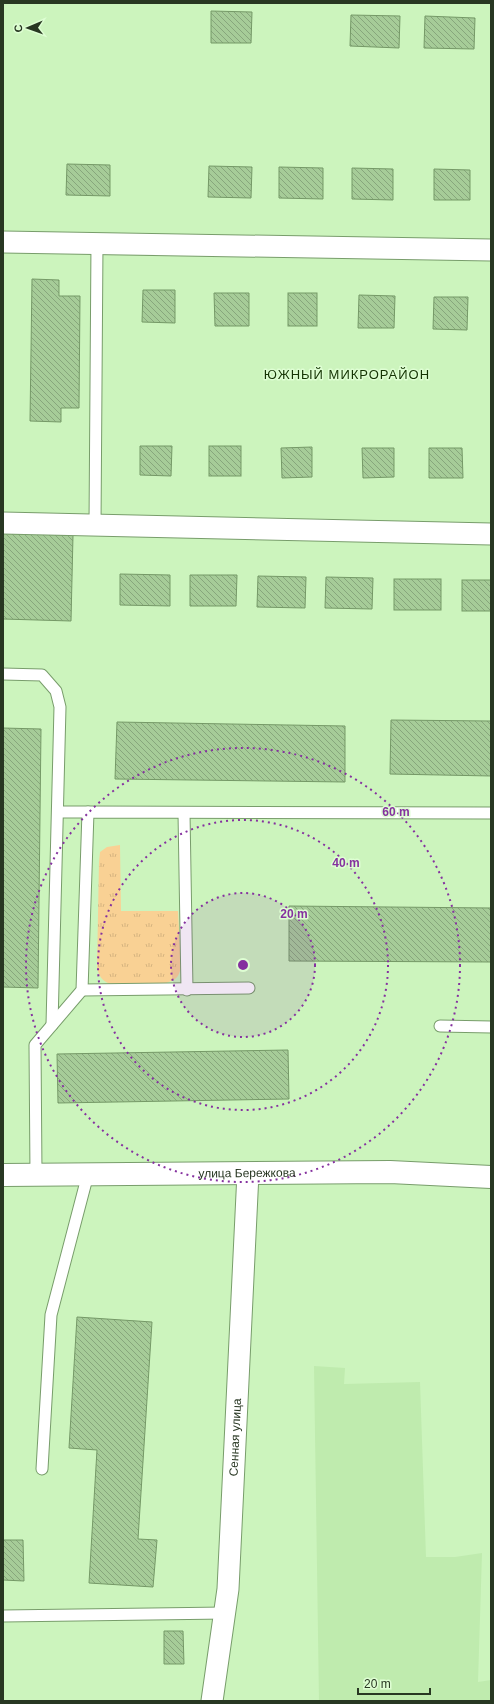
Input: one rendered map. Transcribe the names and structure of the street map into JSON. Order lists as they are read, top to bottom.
{
  "streets": {
    "street": ["улица Бережкова", "Сенная улица"]
  },
  "crossings": [
    ["улица Бережкова", "Сенная улица"]
  ],
  "districts": ["ЮЖНЫЙ МИКРОРАЙОН"],
  "scale_bar": "20 m",
  "north": "left",
  "rings": ["60 m", "40 m", "20 m"]
}
